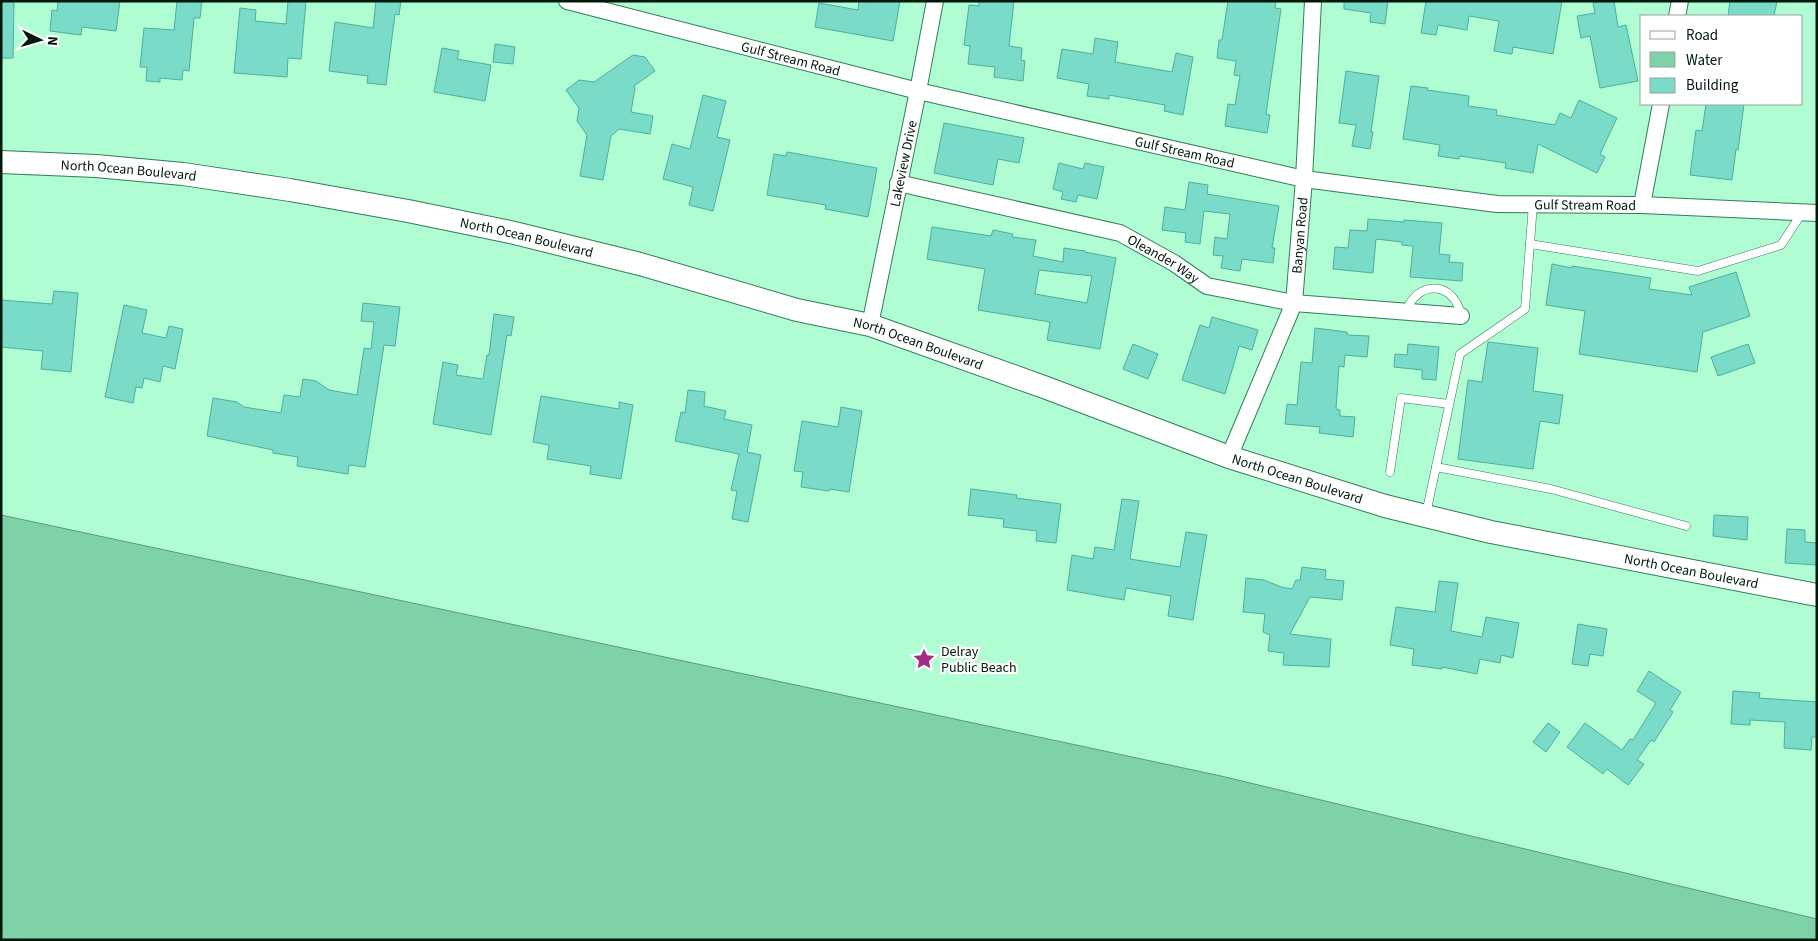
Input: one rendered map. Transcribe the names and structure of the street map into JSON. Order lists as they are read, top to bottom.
{
  "streets": {
    "main road": ["North Ocean Boulevard"],
    "street": [
      "Gulf Stream Road",
      "Lakeview Drive",
      "Banyan Road",
      "Oleander Way"
    ]
  },
  "crossings": [
    ["Gulf Stream Road", "Lakeview Drive"],
    ["Gulf Stream Road", "Banyan Road"],
    ["Lakeview Drive", "North Ocean Boulevard"],
    ["Lakeview Drive", "Oleander Way"],
    ["North Ocean Boulevard", "Banyan Road"],
    ["Banyan Road", "Oleander Way"]
  ],
  "places": {
    "place": ["Delray Public Beach"]
  },
  "legend": ["Road", "Water", "Building"],
  "north": "right"
}
